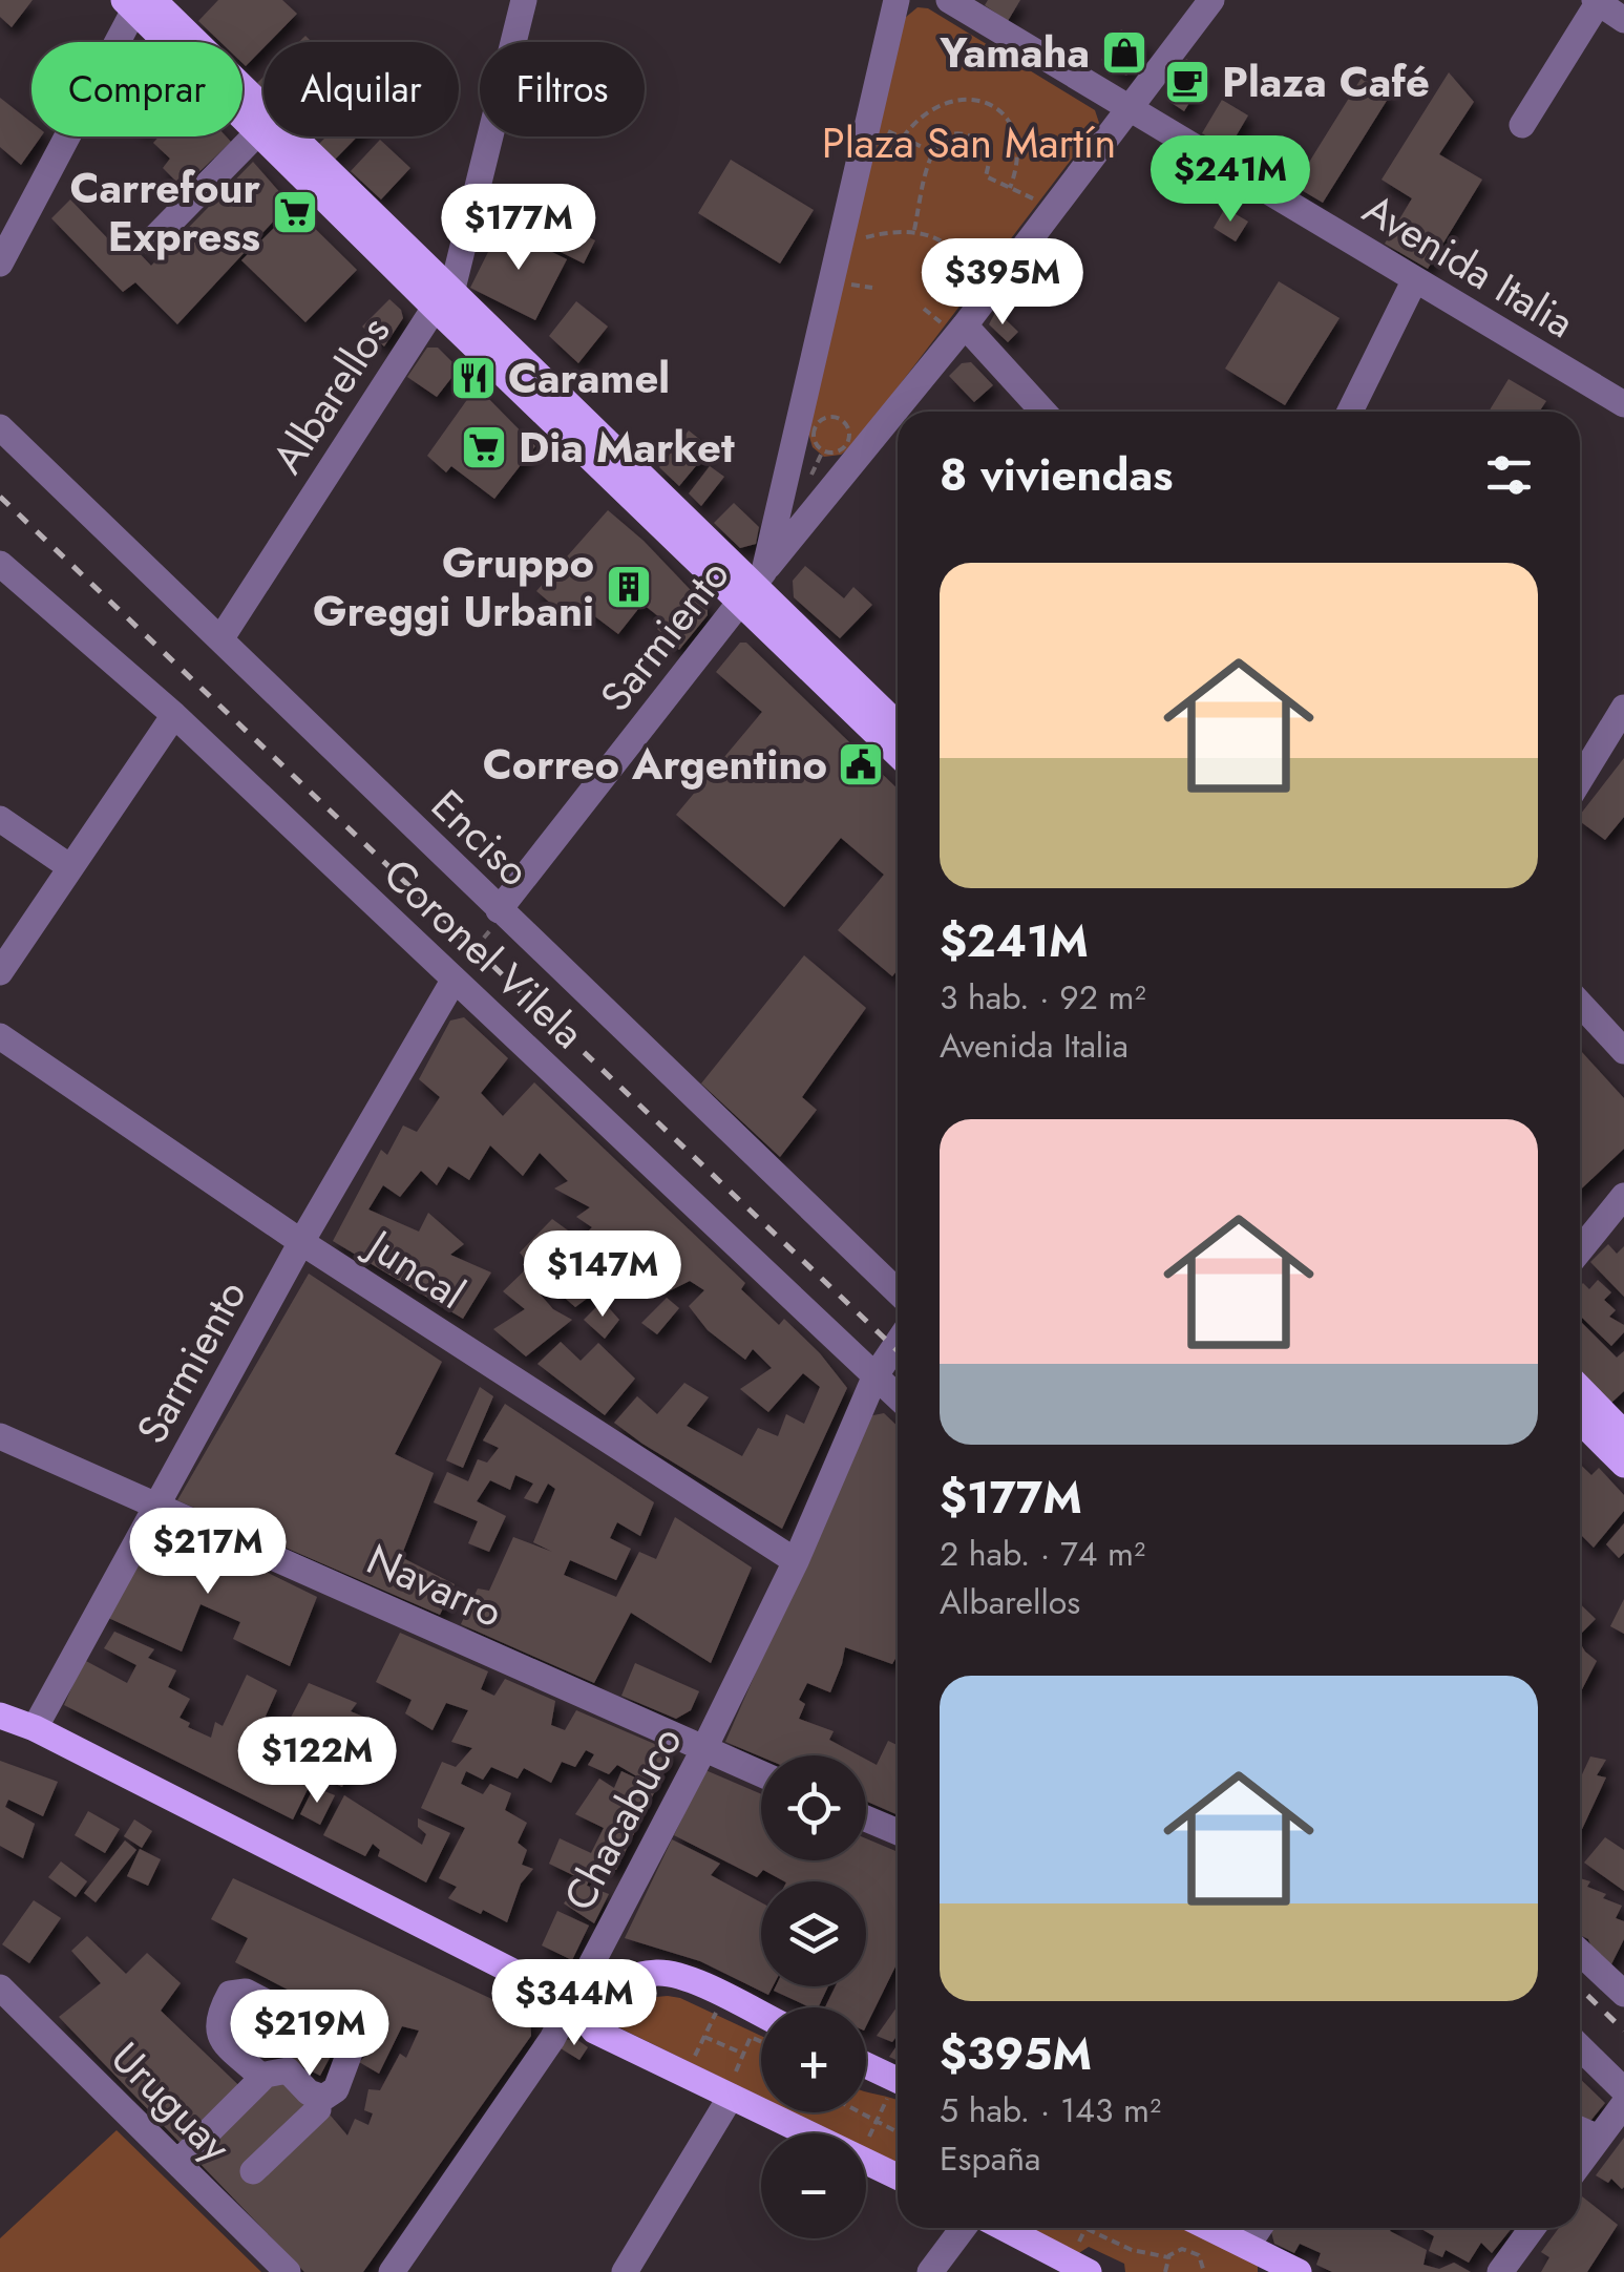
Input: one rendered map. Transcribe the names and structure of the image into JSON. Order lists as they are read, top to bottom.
{
  "streets": {
    "street": [
      "Avenida Italia",
      "Albarellos",
      "Sarmiento",
      "Enciso",
      "Coronel Vilela",
      "Juncal",
      "Navarro",
      "Chacabuco",
      "Uruguay"
    ]
  },
  "crossings": [
    ["Albarellos", "Enciso"],
    ["Sarmiento", "Enciso"],
    ["Sarmiento", "Coronel Vilela"],
    ["Sarmiento", "Juncal"],
    ["Sarmiento", "Navarro"],
    ["Coronel Vilela", "Chacabuco"],
    ["Juncal", "Chacabuco"],
    ["Navarro", "Chacabuco"]
  ],
  "parks": ["Plaza San Martín"],
  "places": {
    "shop": ["Yamaha"],
    "cafe": ["Plaza Café"],
    "supermarket": ["Carrefour Express", "Dia Market"],
    "restaurant": ["Caramel"],
    "building": ["Gruppo Greggi Urbani"],
    "public building": ["Correo Argentino"]
  },
  "page": {
    "chip": ["Comprar", "Alquilar", "Filtros"],
    "price": [
      "$241M",
      "$177M",
      "$395M",
      "$147M",
      "$217M",
      "$122M",
      "$344M",
      "$219M"
    ],
    "heading": "8 viviendas",
    "list": [
      {
        "name": "$241M",
        "note": "3 hab. · 92 m² · Avenida Italia"
      },
      {
        "name": "$177M",
        "note": "2 hab. · 74 m² · Albarellos"
      },
      {
        "name": "$395M",
        "note": "5 hab. · 143 m² · España"
      }
    ],
    "map_buttons": ["+", "−"]
  }
}
